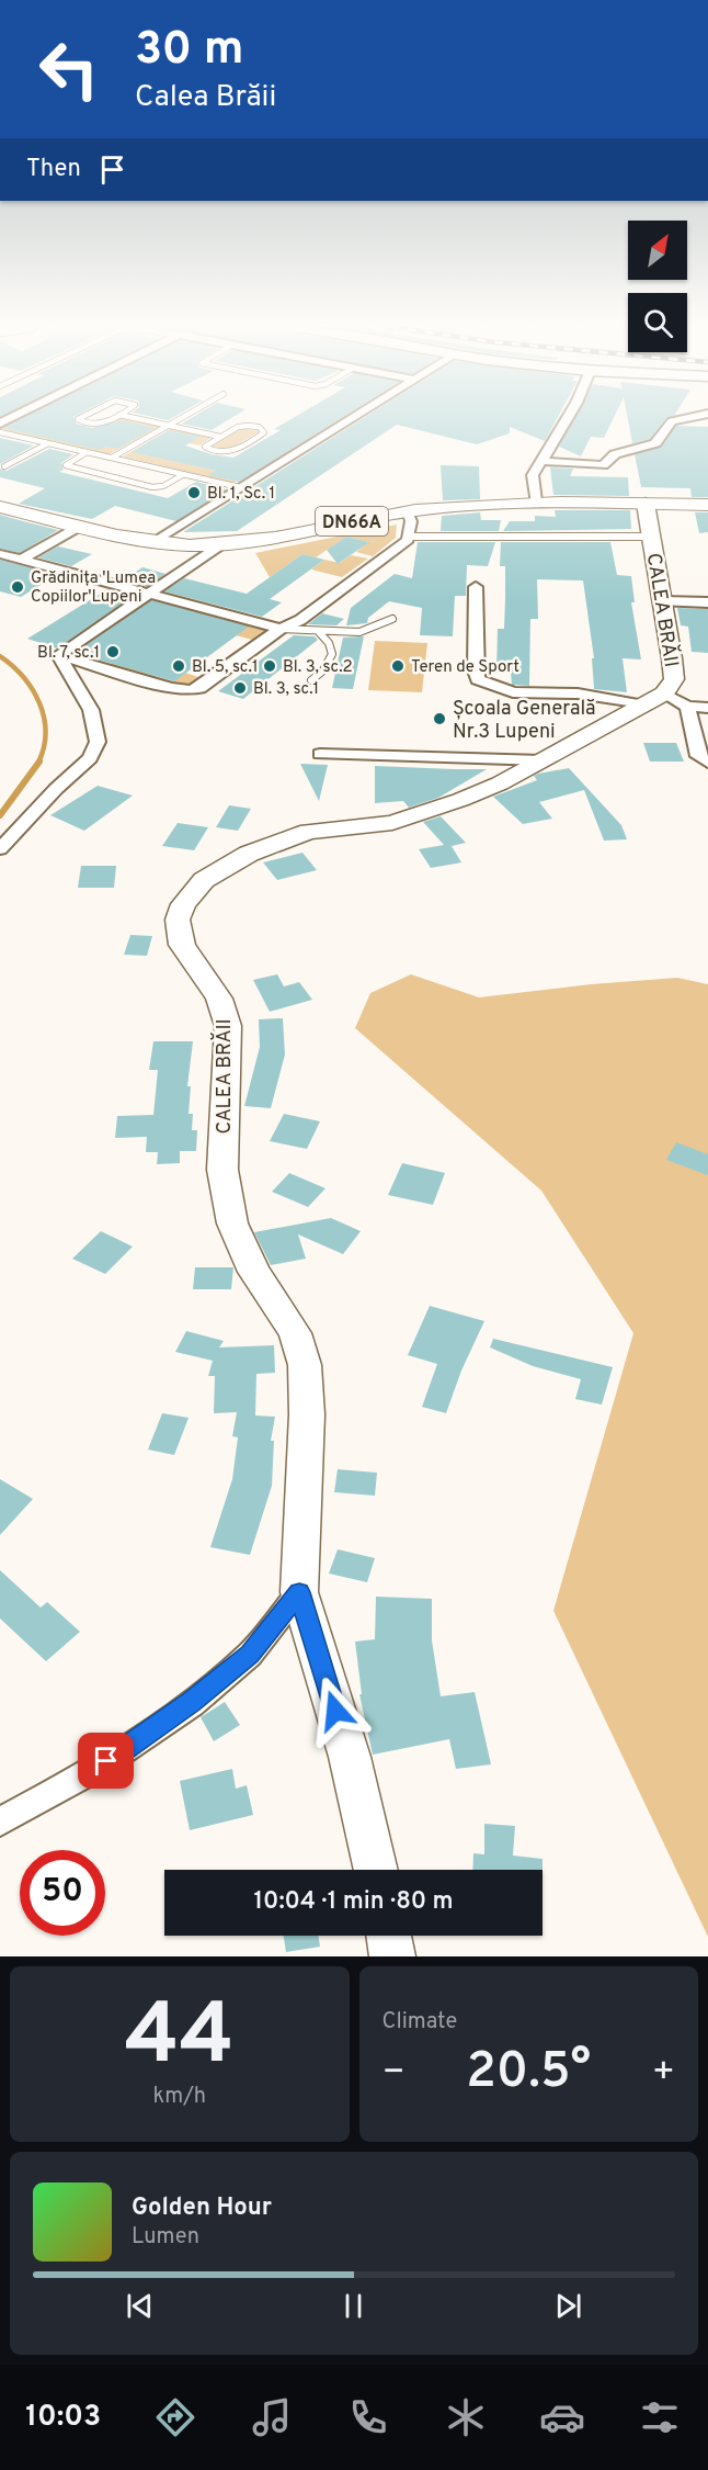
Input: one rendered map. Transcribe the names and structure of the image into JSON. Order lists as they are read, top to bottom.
{
  "streets": {
    "main road": ["DN66A", "CALEA BRĂII"]
  },
  "crossings": [
    ["DN66A", "CALEA BRĂII"]
  ],
  "places": [
    "Bl. 1, Sc. 1",
    "Grădinița 'Lumea Copiilor'Lupeni",
    "Bl. 7, sc.1",
    "Bl. 5, sc.1",
    "Bl. 3, sc.2",
    "Teren de Sport",
    "Bl. 3, sc.1",
    "Școala Generală Nr.3 Lupeni"
  ],
  "north": "top right",
  "page": {
    "turn": ["30 m", "Calea Brăii"],
    "then": "Then",
    "limit": "50",
    "trip": "10:04 · 1 min · 80 m",
    "tile": [
      ["44", "km/h"],
      "Climate"
    ],
    "heat": ["−", "20.5°", "+"],
    "song": ["Golden Hour", "Lumen"],
    "tabs": "10:03"
  }
}
